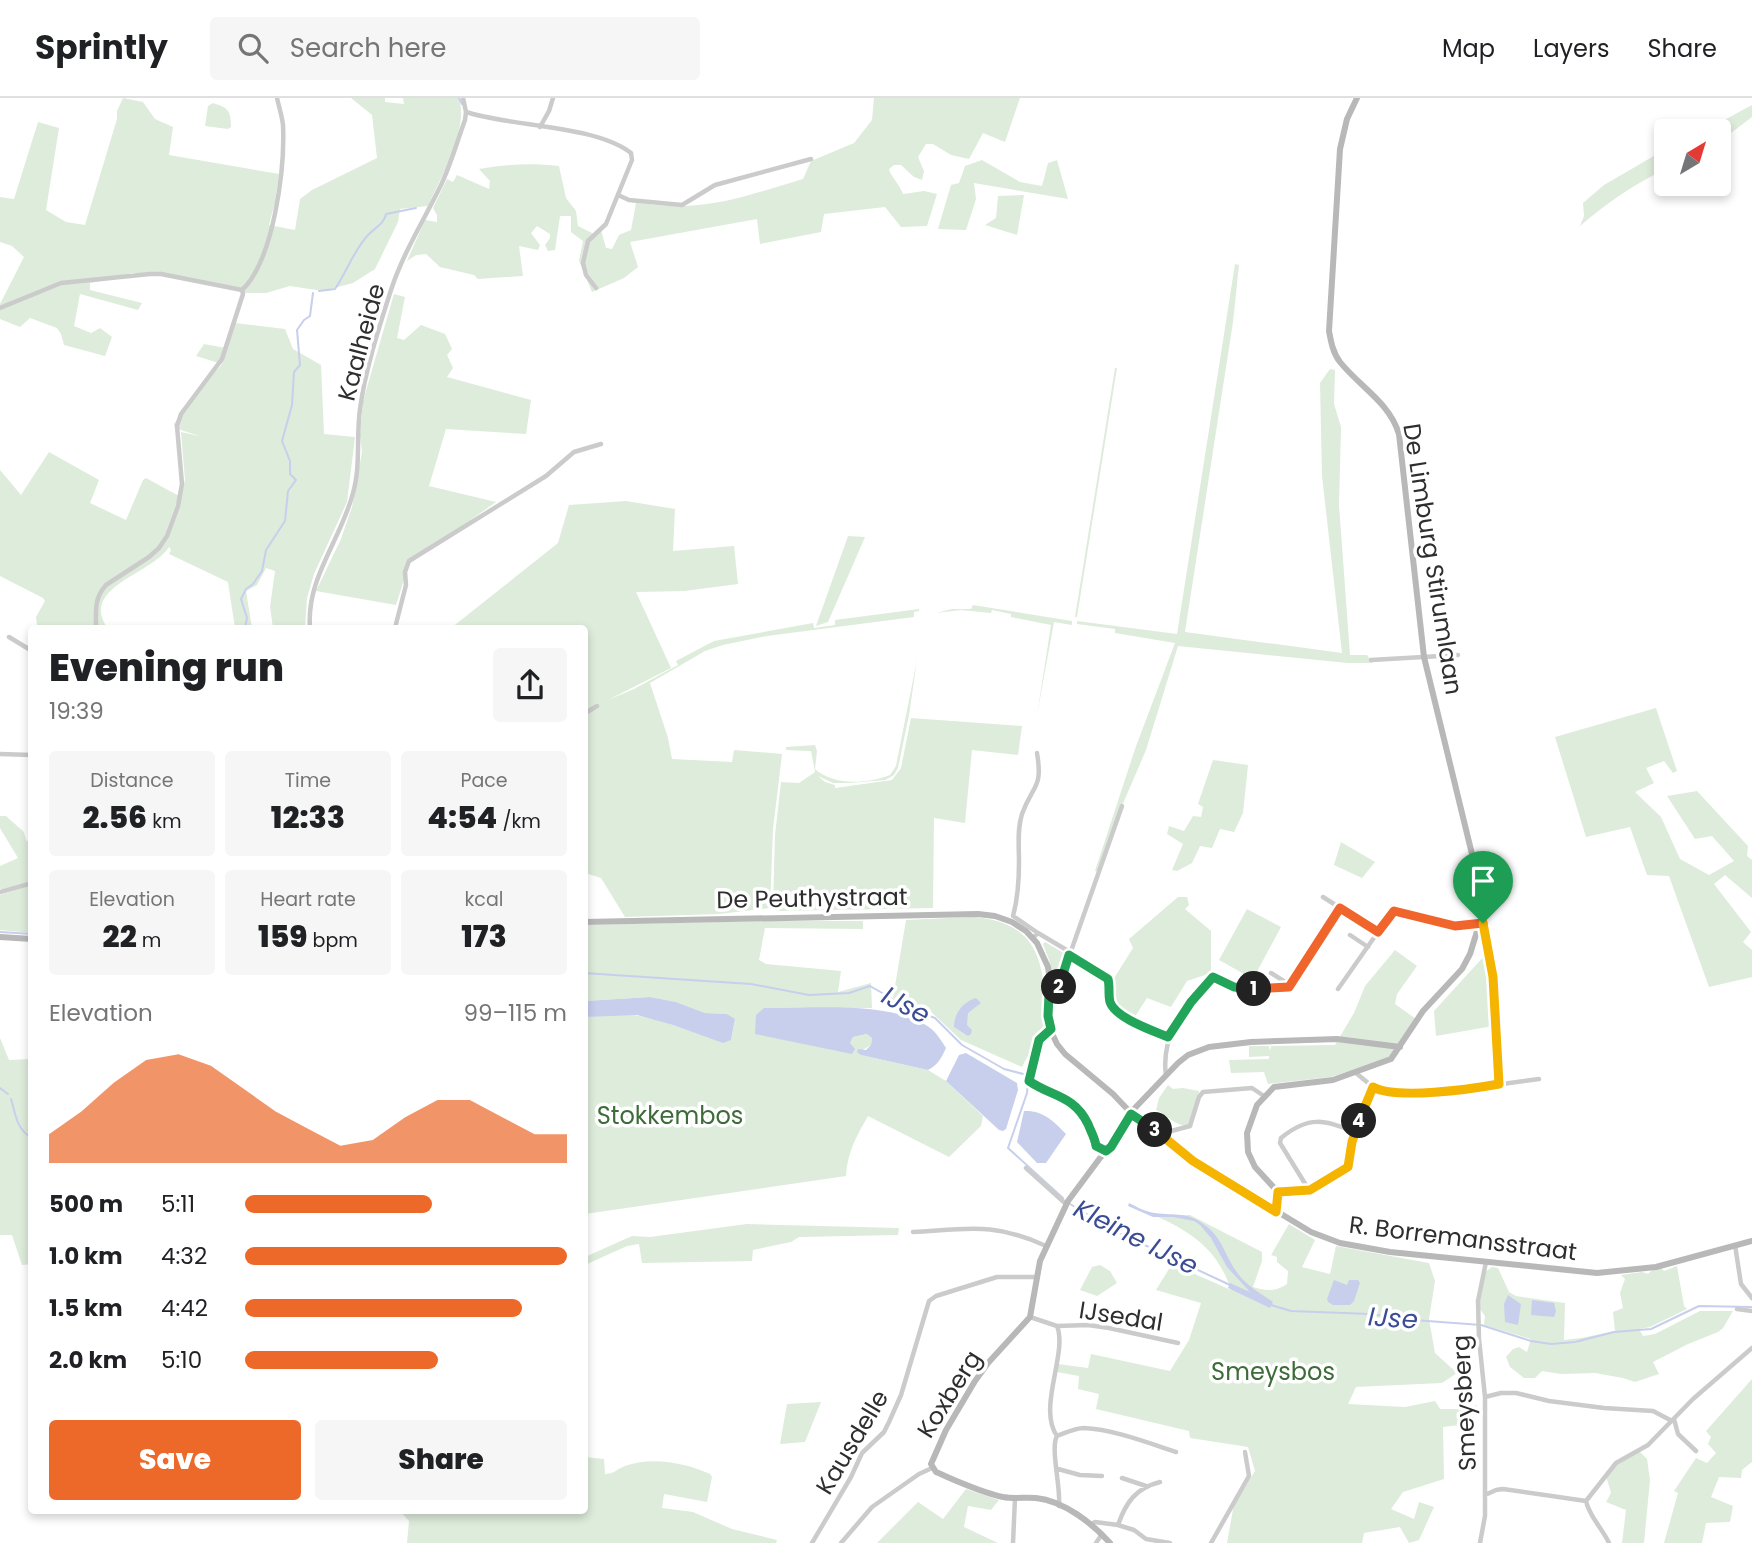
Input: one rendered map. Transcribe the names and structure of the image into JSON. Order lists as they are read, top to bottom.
{
  "streets": {
    "street": [
      "Kaalheide",
      "De Limburg Stirumlaan",
      "De Peuthystraat",
      "R. Borremansstraat",
      "IJsedal",
      "Koxberg",
      "Smeysberg",
      "Kausdelle"
    ]
  },
  "crossings": [
    ["De Limburg Stirumlaan", "Koxberg"],
    ["R. Borremansstraat", "Koxberg"],
    ["R. Borremansstraat", "Smeysberg"],
    ["IJsedal", "Koxberg"],
    ["Koxberg", "Kausdelle"]
  ],
  "water": ["IJse", "Kleine IJse"],
  "parks": ["Stokkembos", "Smeysbos"],
  "north": "top right",
  "page": {
    "header": "Sprintly",
    "search": "Search here",
    "nav": ["Map", "Layers", "Share"],
    "heading": ["Evening run", "19:39"],
    "stats": [
      ["Distance", "2.56 km"],
      ["Time", "12:33"],
      ["Pace", "4:54 /km"],
      ["Elevation", "22 m"],
      ["Heart rate", "159 bpm"],
      ["kcal", "173"]
    ],
    "pins": [
      "2",
      "1",
      "4",
      "3"
    ],
    "chart": ["Elevation", "99–115 m"],
    "list": [
      {
        "name": "500 m",
        "note": "5:11"
      },
      {
        "name": "1.0 km",
        "note": "4:32"
      },
      {
        "name": "1.5 km",
        "note": "4:42"
      },
      {
        "name": "2.0 km",
        "note": "5:10"
      }
    ],
    "buttons": ["Save", "Share"]
  }
}
